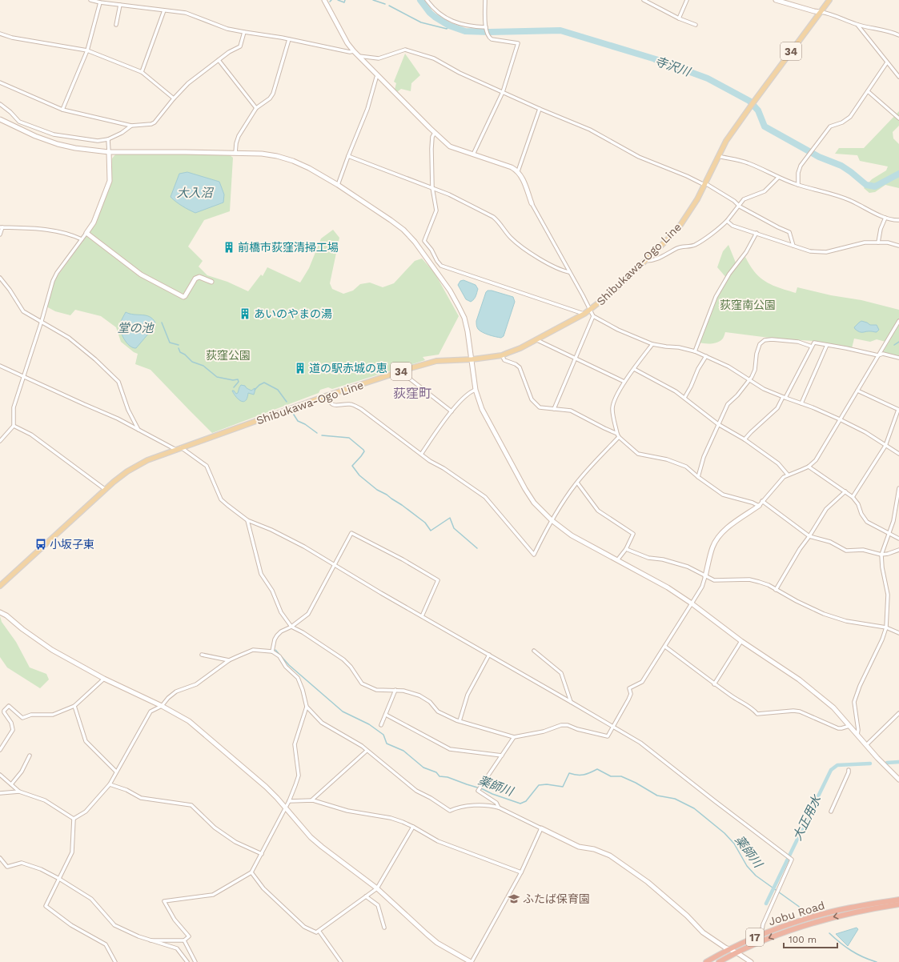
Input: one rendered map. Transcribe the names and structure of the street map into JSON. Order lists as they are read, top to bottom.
{
  "streets": {
    "highway": ["Jobu Road", "17"],
    "main road": ["34", "Shibukawa-Ogo Line"]
  },
  "crossings": [
    ["34", "Shibukawa-Ogo Line"]
  ],
  "districts": ["荻窪町"],
  "water": [
    "寺沢川",
    "大入沼",
    "堂の池",
    "薬師川",
    "大正用水"
  ],
  "parks": ["荻窪南公園", "荻窪公園"],
  "places": {
    "building": ["前橋市荻窪清掃工場", "あいのやまの湯", "道の駅赤城の恵"],
    "bus stop": ["小坂子東"],
    "school or university": ["ふたば保育園"]
  },
  "scale_bar": "100 m"
}
